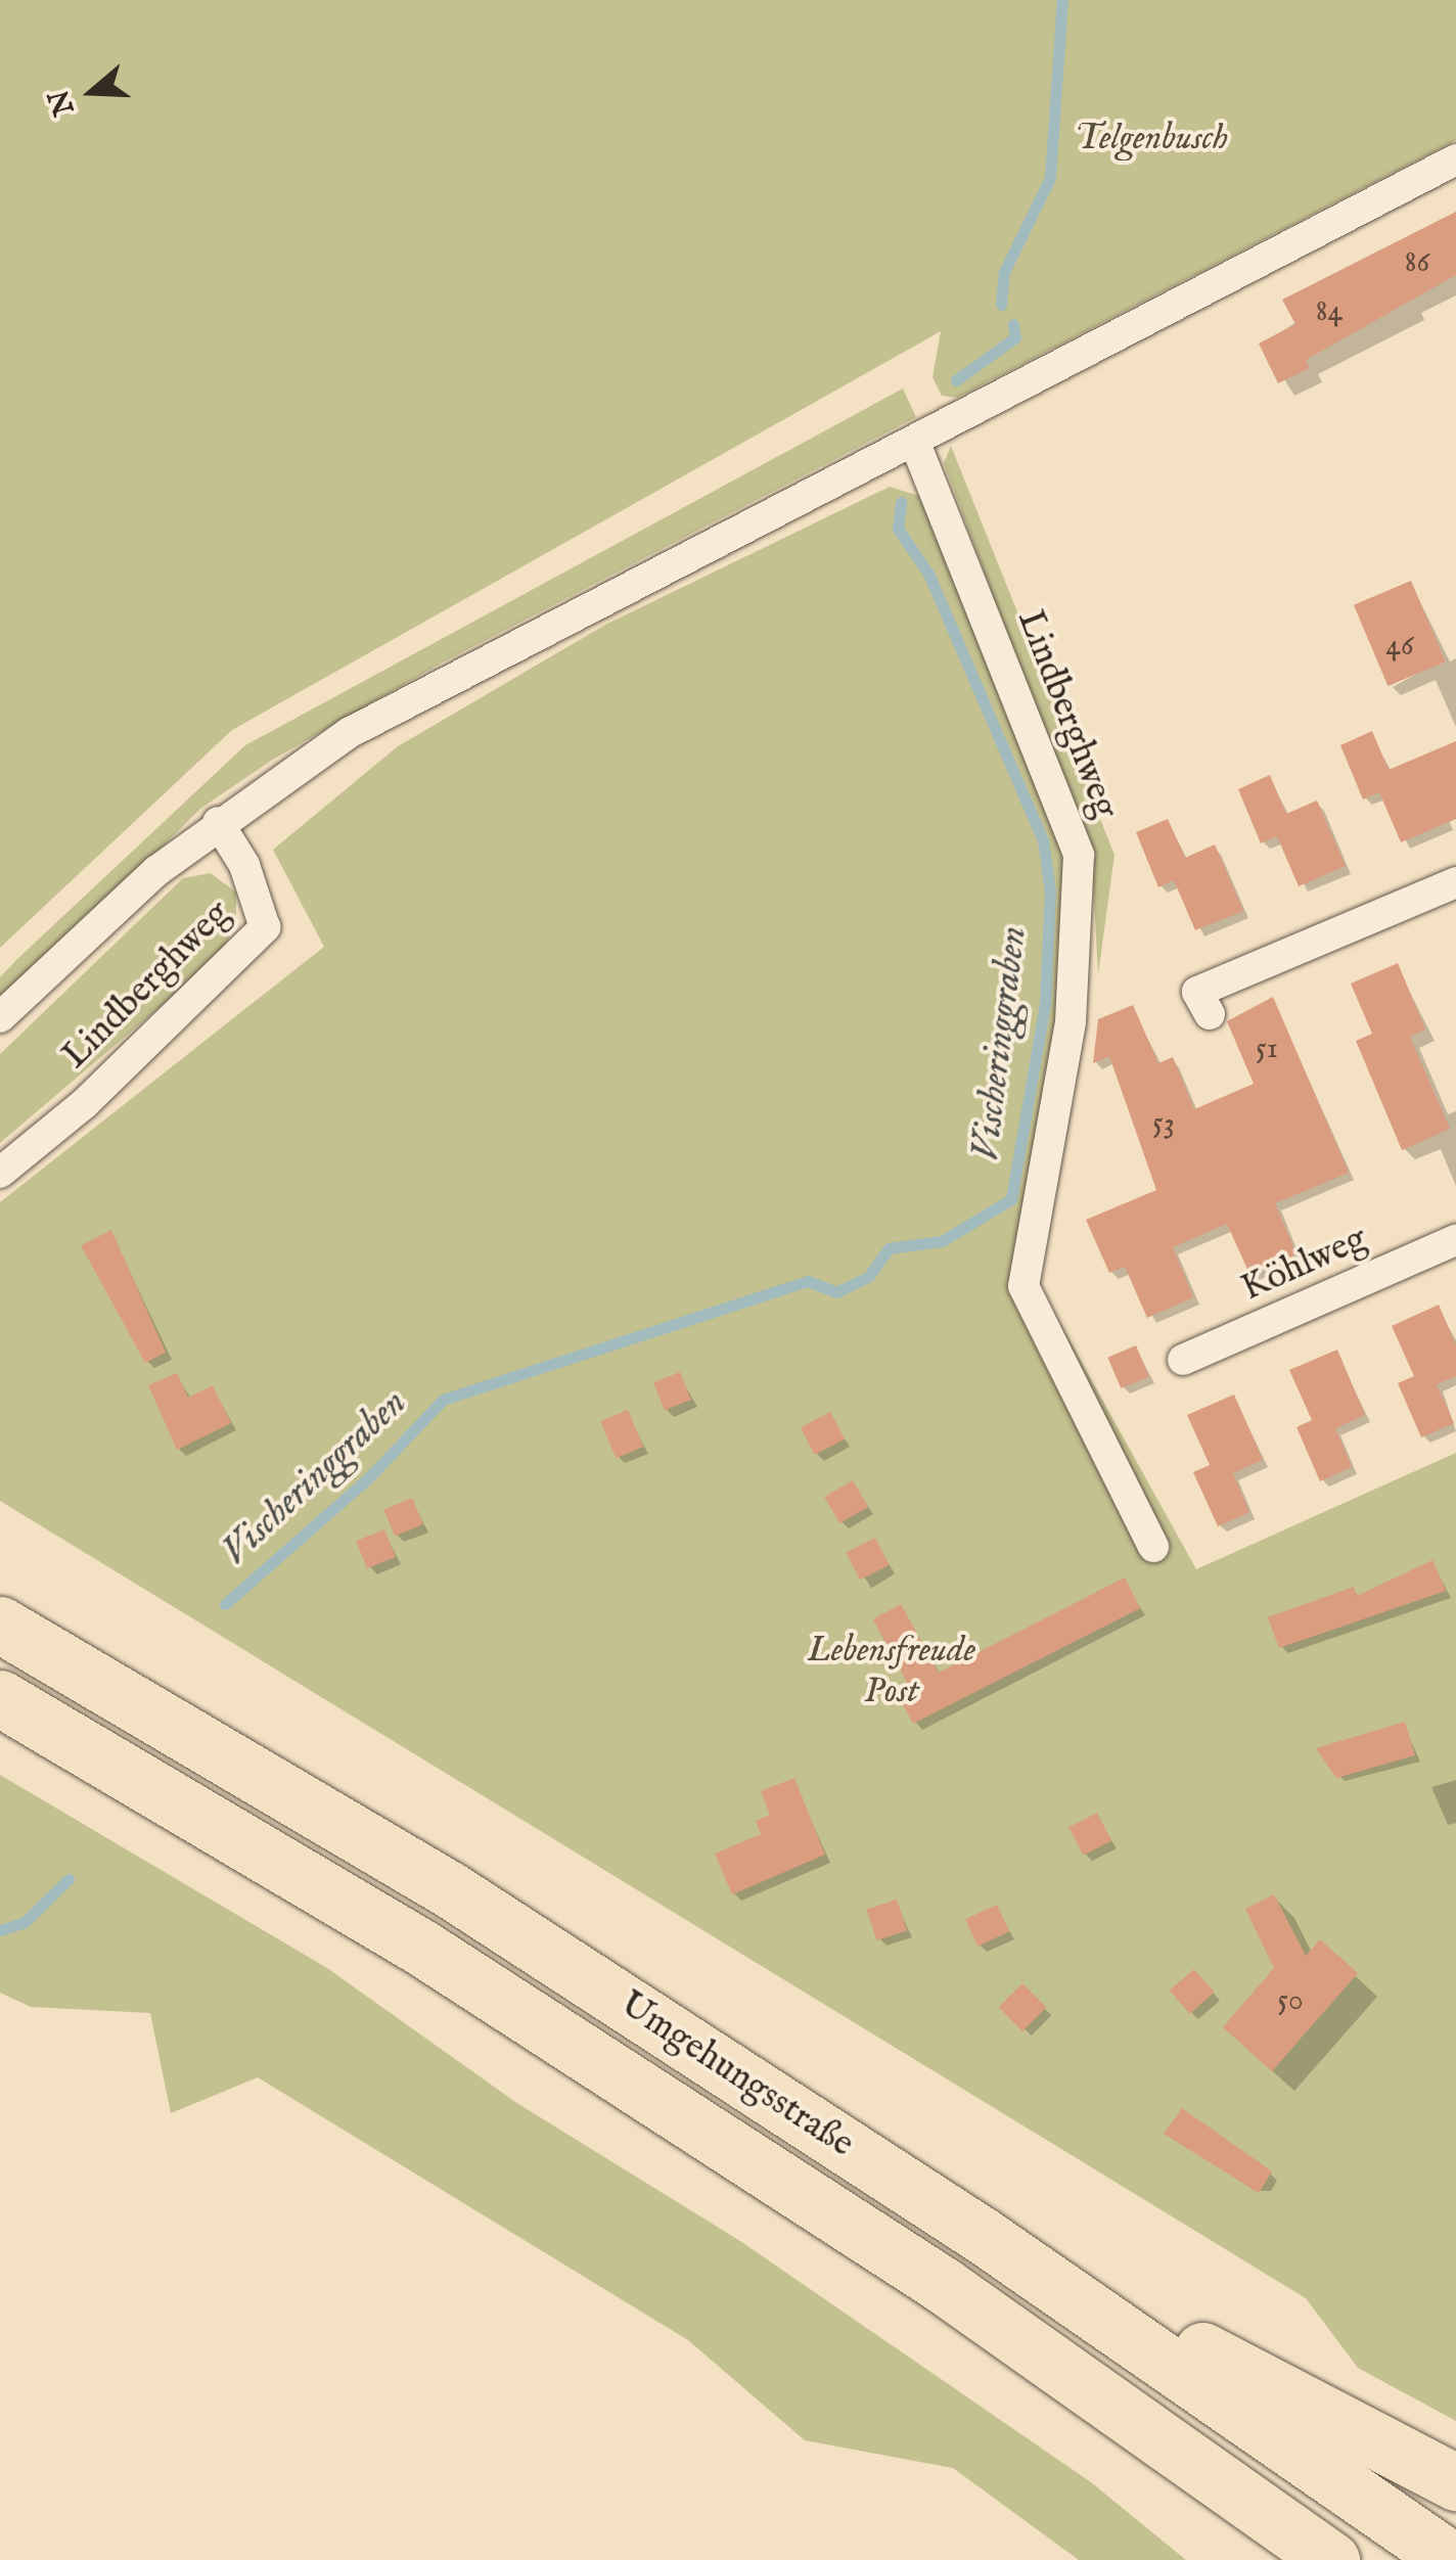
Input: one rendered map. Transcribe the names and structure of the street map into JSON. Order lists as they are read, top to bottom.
{
  "streets": {
    "highway": ["Umgehungsstraße"],
    "street": ["Lindberghweg", "Köhlweg"]
  },
  "water": ["Vischeringgraben"],
  "parks": ["Telgenbusch", "Lebensfreude Post"],
  "house_numbers": [
    "86",
    "84",
    "46",
    "51",
    "53",
    "50"
  ],
  "north": "left"
}
